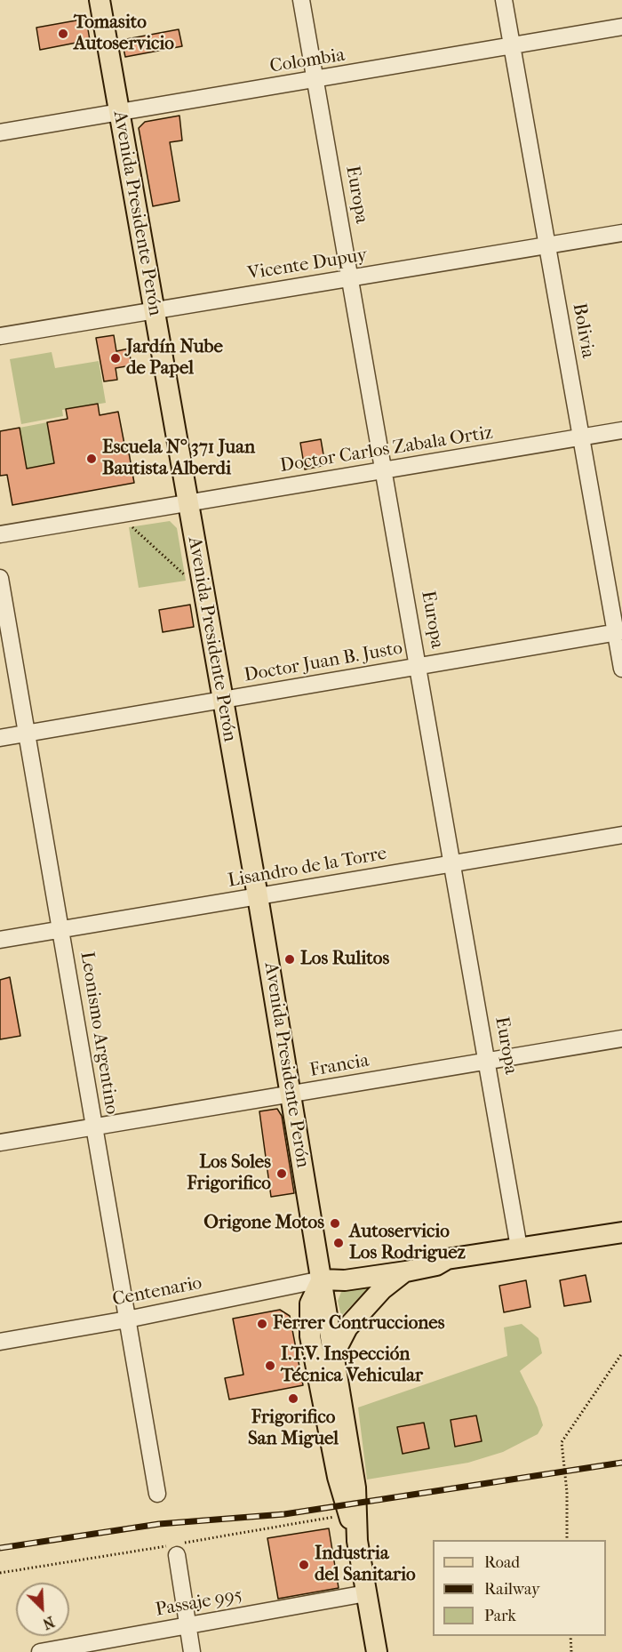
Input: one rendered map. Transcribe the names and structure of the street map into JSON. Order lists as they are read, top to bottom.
{
  "streets": {
    "main road": ["Avenida Presidente Perón"],
    "street": [
      "Colombia",
      "Europa",
      "Vicente Dupuy",
      "Bolivia",
      "Doctor Carlos Zabala Ortiz",
      "Doctor Juan B. Justo",
      "Lisandro de la Torre",
      "Leonismo Argentino",
      "Francia",
      "Centenario",
      "Passaje 995"
    ]
  },
  "crossings": [
    ["Colombia", "Europa"],
    ["Colombia", "Avenida Presidente Perón"],
    ["Colombia", "Bolivia"],
    ["Europa", "Vicente Dupuy"],
    ["Europa", "Doctor Carlos Zabala Ortiz"],
    ["Europa", "Doctor Juan B. Justo"],
    ["Europa", "Lisandro de la Torre"],
    ["Europa", "Francia"],
    ["Avenida Presidente Perón", "Vicente Dupuy"],
    ["Avenida Presidente Perón", "Doctor Carlos Zabala Ortiz"],
    ["Avenida Presidente Perón", "Doctor Juan B. Justo"],
    ["Avenida Presidente Perón", "Lisandro de la Torre"],
    ["Avenida Presidente Perón", "Francia"],
    ["Avenida Presidente Perón", "Centenario"],
    ["Avenida Presidente Perón", "Passaje 995"],
    ["Vicente Dupuy", "Bolivia"],
    ["Bolivia", "Doctor Carlos Zabala Ortiz"],
    ["Bolivia", "Doctor Juan B. Justo"],
    ["Doctor Juan B. Justo", "Leonismo Argentino"],
    ["Lisandro de la Torre", "Leonismo Argentino"],
    ["Leonismo Argentino", "Francia"],
    ["Leonismo Argentino", "Centenario"]
  ],
  "places": [
    "Tomasito Autoservicio",
    "Jardín Nube de Papel",
    "Escuela N° 371 Juan Bautista Alberdi",
    "Los Rulitos",
    "Los Soles Frigorifico",
    "Origone Motos",
    "Autoservicio Los Rodriguez",
    "Ferrer Contrucciones",
    "I.T.V. Inspección Técnica Vehicular",
    "Frigorifico San Miguel",
    "Industria del Sanitario"
  ],
  "legend": ["Road", "Railway", "Park"],
  "north": "bottom right"
}
